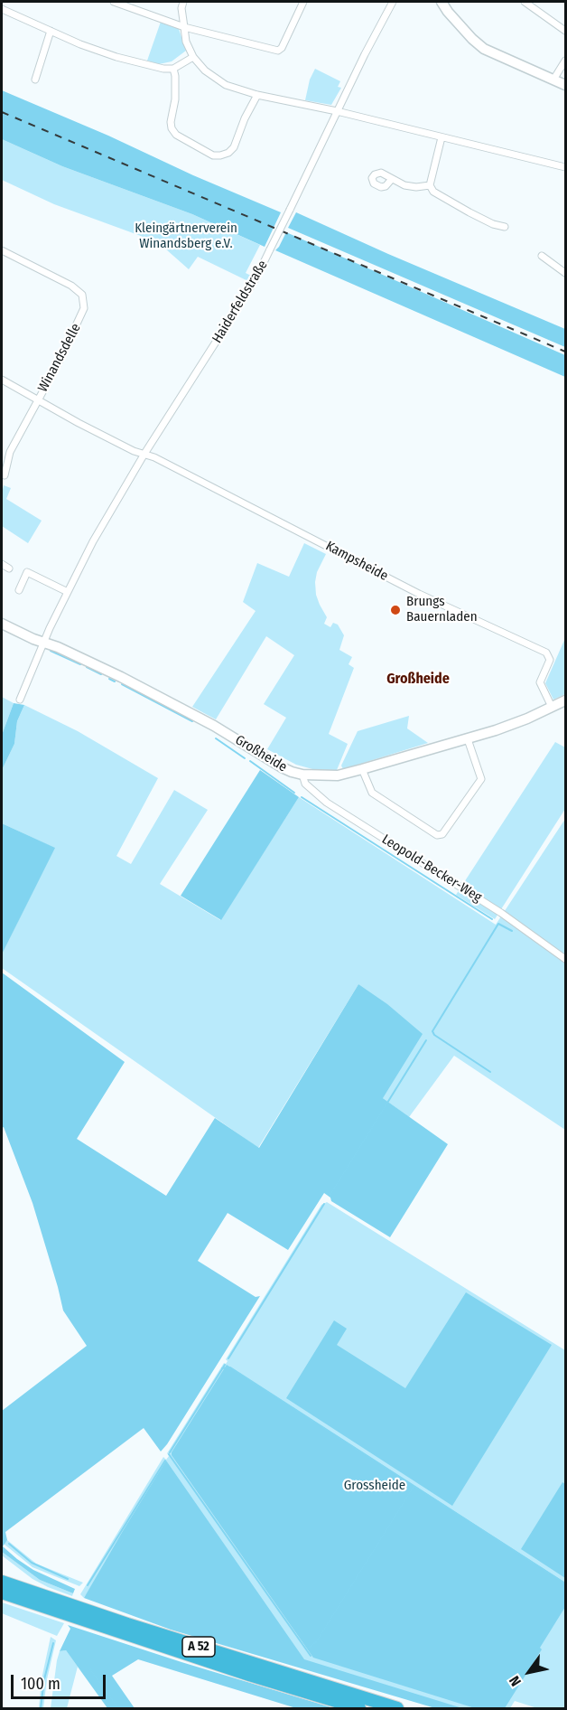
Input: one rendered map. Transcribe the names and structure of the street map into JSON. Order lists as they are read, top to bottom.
{
  "streets": {
    "highway": ["A 52"],
    "street": [
      "Haiderfeldstraße",
      "Winandsdelle",
      "Kampsheide",
      "Großheide",
      "Leopold-Becker-Weg"
    ]
  },
  "crossings": [
    ["Haiderfeldstraße", "Kampsheide"],
    ["Haiderfeldstraße", "Großheide"],
    ["Kampsheide", "Großheide"],
    ["Großheide", "Leopold-Becker-Weg"]
  ],
  "districts": ["Großheide"],
  "parks": ["Kleingärtnerverein Winandsberg e.V.", "Grossheide"],
  "places": ["Brungs Bauernladen"],
  "scale_bar": "100 m",
  "north": "bottom left"
}
